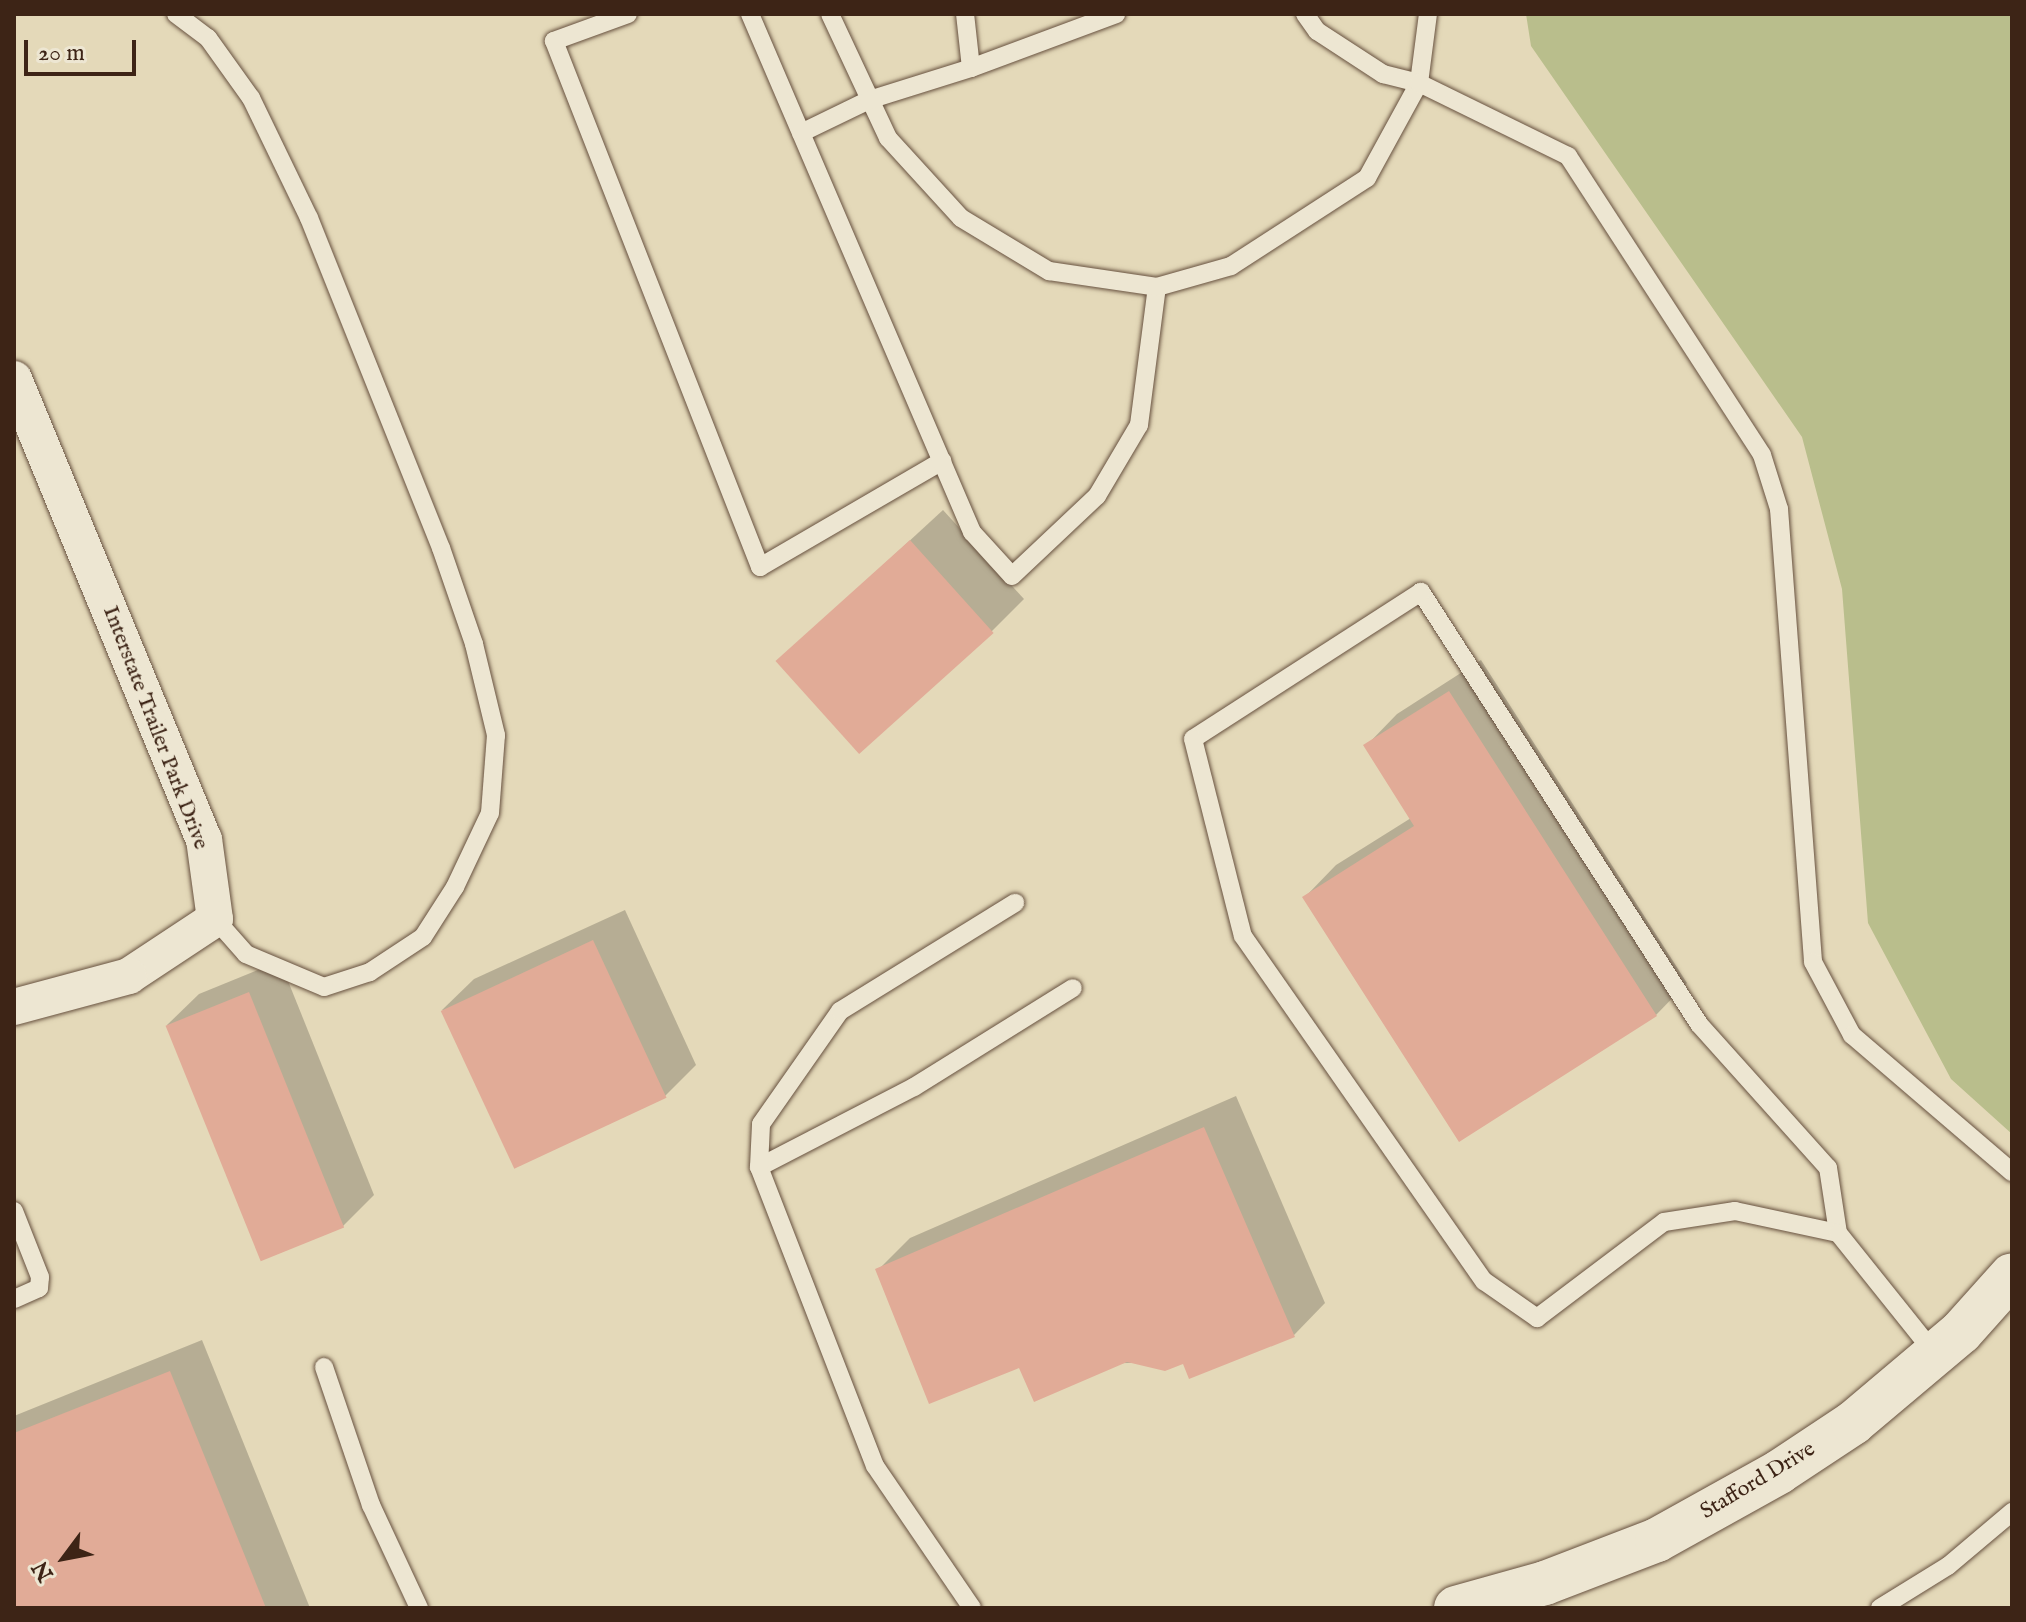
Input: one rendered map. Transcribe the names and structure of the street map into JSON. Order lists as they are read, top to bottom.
{
  "streets": {
    "street": ["Interstate Trailer Park Drive", "Stafford Drive"]
  },
  "scale_bar": "20 m",
  "north": "bottom left"
}
